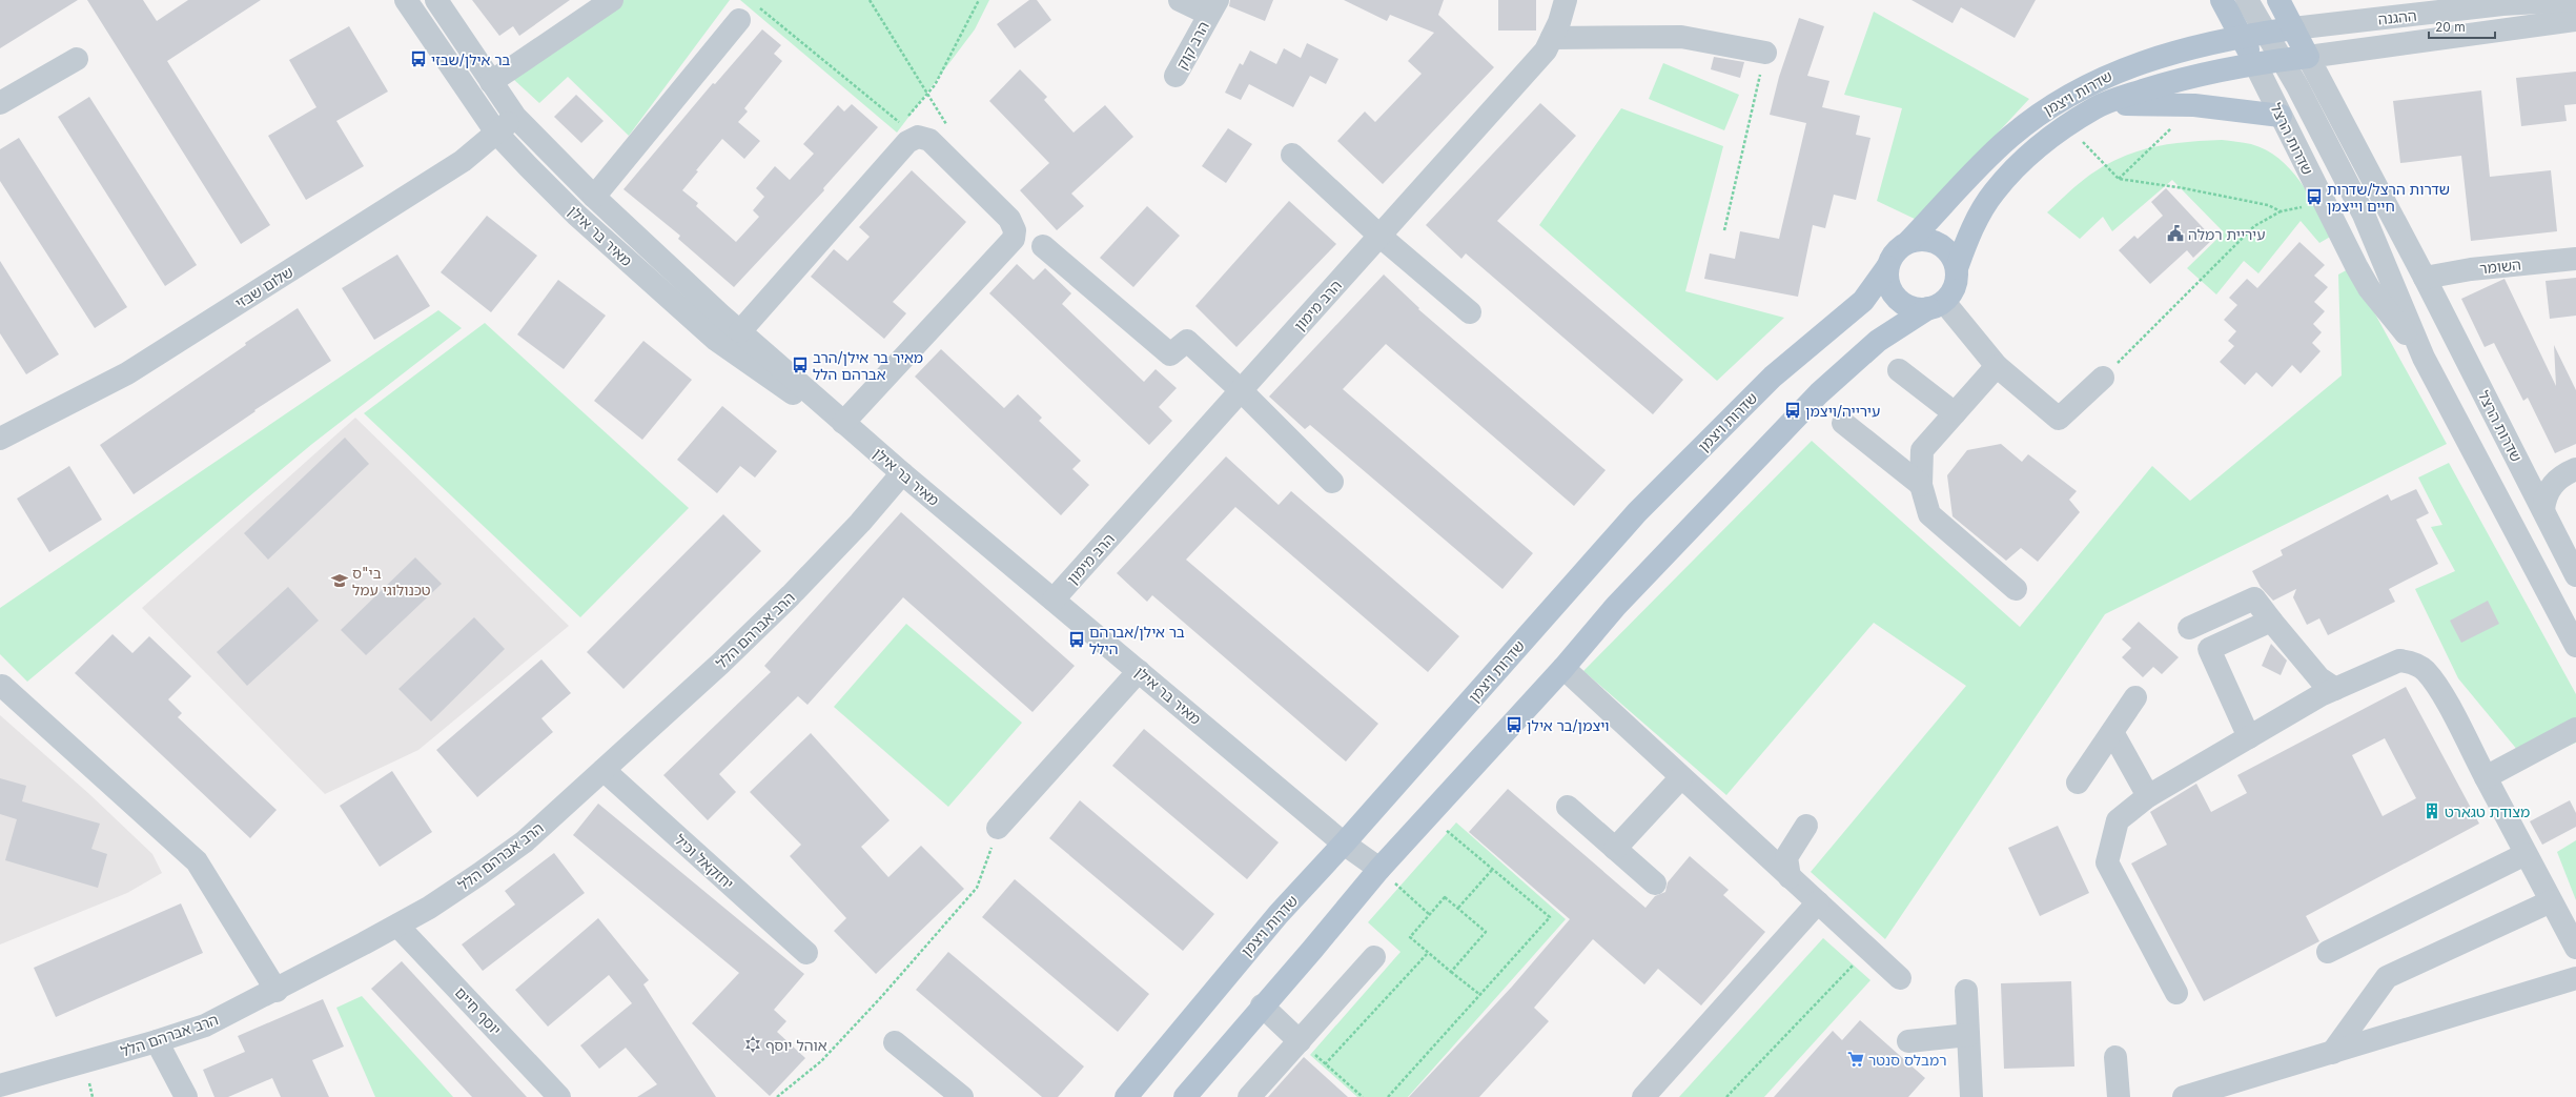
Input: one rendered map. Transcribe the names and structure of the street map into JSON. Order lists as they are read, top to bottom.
{
  "streets": {
    "main road": ["שדרות ויצמן", "שדרות הרצל"],
    "street": [
      "ההגנה",
      "הרב קוק",
      "מאיר בר אילן",
      "השומר",
      "שלום שבזי",
      "הרב מימון",
      "הרב אברהם הלל",
      "יחזקאל וכיל",
      "יוסף חיים"
    ]
  },
  "crossings": [
    ["ההגנה", "שדרות ויצמן"],
    ["ההגנה", "שדרות הרצל"],
    ["שדרות ויצמן", "שדרות הרצל"],
    ["שדרות ויצמן", "מאיר בר אילן"],
    ["שדרות הרצל", "השומר"],
    ["מאיר בר אילן", "שלום שבזי"],
    ["מאיר בר אילן", "הרב מימון"],
    ["מאיר בר אילן", "הרב אברהם הלל"],
    ["הרב אברהם הלל", "יחזקאל וכיל"],
    ["הרב אברהם הלל", "יוסף חיים"]
  ],
  "places": {
    "bus stop": [
      "בר אילן/שבזי",
      "שדרות הרצל/שדרות חיים וייצמן",
      "מאיר בר אילן/הרב אברהם הלל",
      "עירייה/ויצמן",
      "בר אילן/אברהם הילל",
      "ויצמן/בר אילן"
    ],
    "public building": ["עיריית רמלה"],
    "school or university": ["בי\"ס טכנולוגי עמל"],
    "building": ["מצודת טגארט"],
    "synagogue": ["אוהל יוסף"],
    "supermarket": ["רמבלס סנטר"]
  },
  "scale_bar": "20 m"
}
